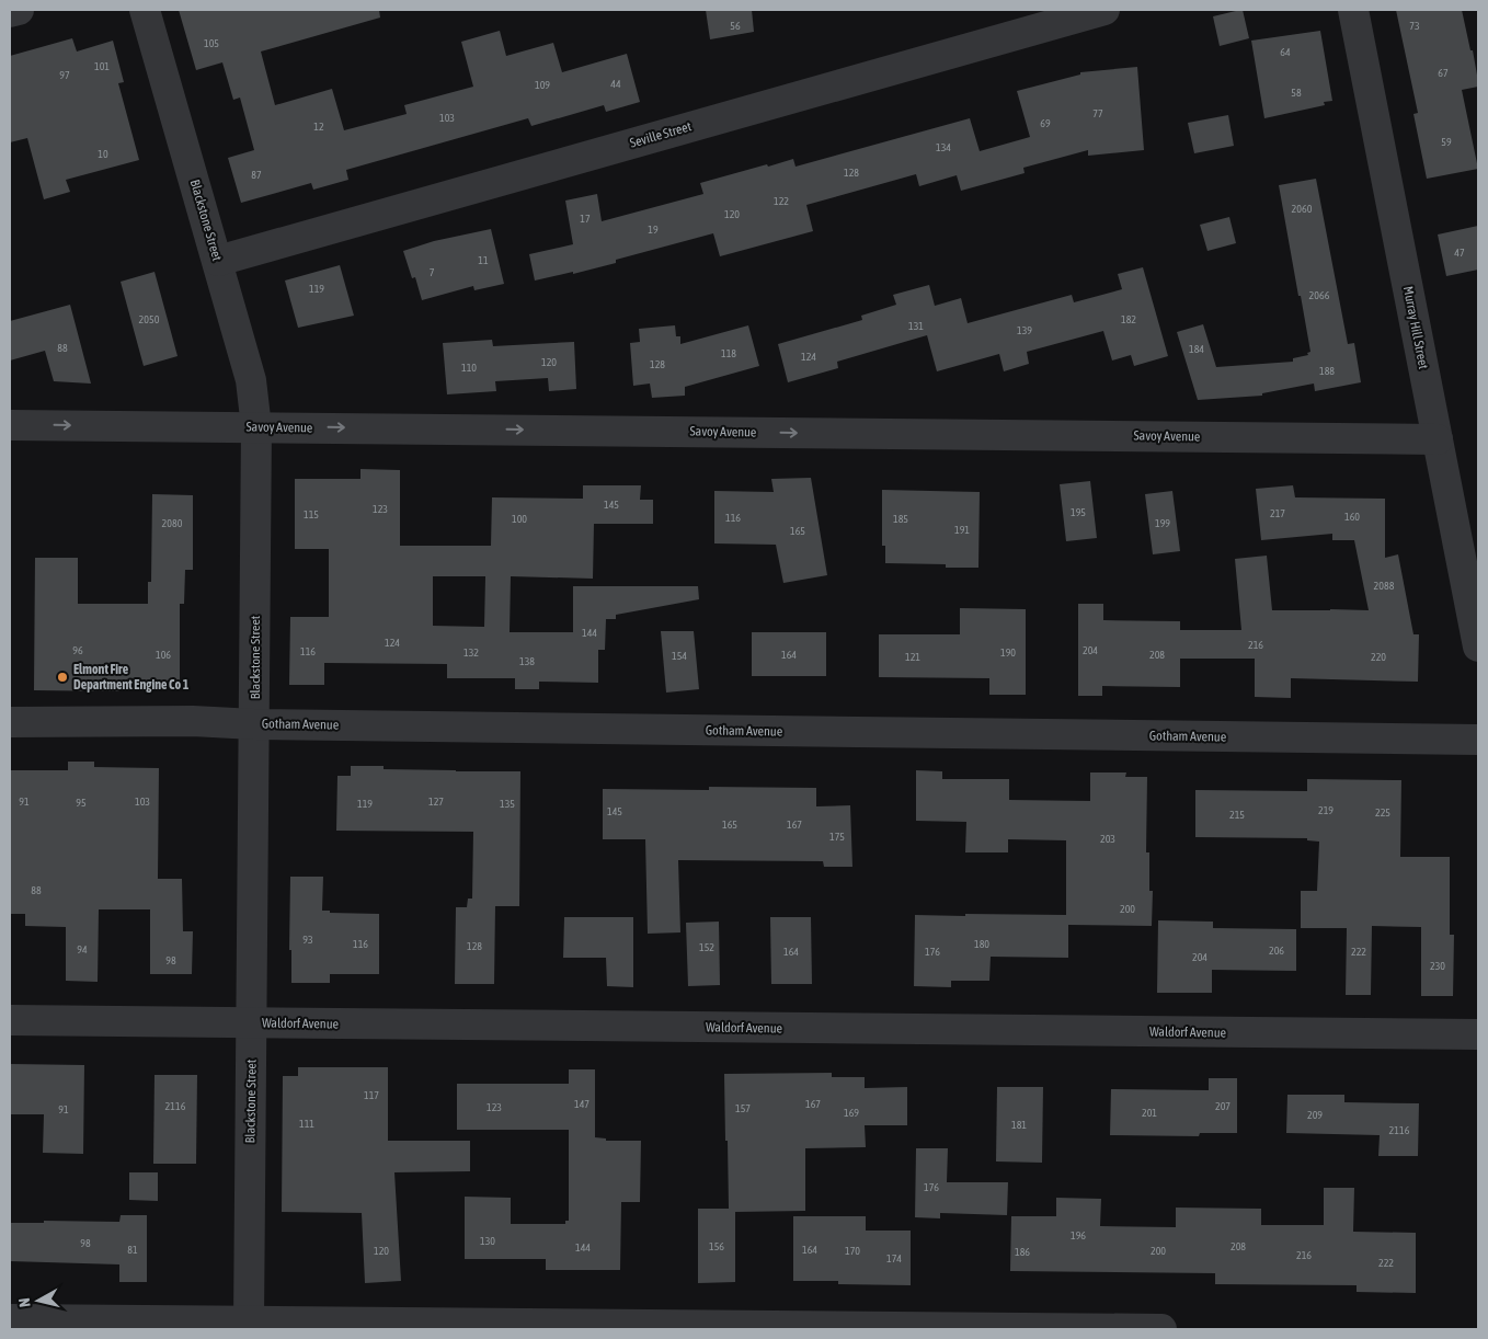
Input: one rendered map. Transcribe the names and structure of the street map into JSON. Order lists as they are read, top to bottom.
{
  "streets": {
    "street": [
      "Seville Street",
      "Blackstone Street",
      "Murray Hill Street",
      "Savoy Avenue",
      "Gotham Avenue",
      "Waldorf Avenue"
    ]
  },
  "crossings": [
    ["Seville Street", "Blackstone Street"],
    ["Blackstone Street", "Savoy Avenue"],
    ["Blackstone Street", "Gotham Avenue"],
    ["Blackstone Street", "Waldorf Avenue"],
    ["Murray Hill Street", "Savoy Avenue"]
  ],
  "one_way": ["Savoy Avenue"],
  "places": ["Elmont Fire Department Engine Co 1"],
  "house_numbers": [
    "56",
    "73",
    "105",
    "64",
    "101",
    "67",
    "97",
    "44",
    "109",
    "58",
    "77",
    "103",
    "69",
    "12",
    "59",
    "134",
    "10",
    "128",
    "87",
    "122",
    "2060",
    "120",
    "17",
    "19",
    "47",
    "11",
    "7",
    "119",
    "2066",
    "2050",
    "182",
    "131",
    "139",
    "88",
    "184",
    "118",
    "124",
    "120",
    "128",
    "110",
    "188",
    "145",
    "123",
    "195",
    "217",
    "115",
    "160",
    "116",
    "100",
    "185",
    "2080",
    "199",
    "191",
    "165",
    "2088",
    "144",
    "124",
    "216",
    "96",
    "204",
    "116",
    "132",
    "190",
    "106",
    "164",
    "208",
    "154",
    "121",
    "220",
    "138",
    "91",
    "103",
    "127",
    "95",
    "119",
    "135",
    "219",
    "145",
    "225",
    "215",
    "165",
    "167",
    "175",
    "203",
    "88",
    "200",
    "93",
    "116",
    "180",
    "128",
    "152",
    "94",
    "206",
    "164",
    "176",
    "222",
    "204",
    "98",
    "230",
    "117",
    "147",
    "167",
    "2116",
    "207",
    "123",
    "157",
    "91",
    "169",
    "201",
    "209",
    "111",
    "181",
    "2116",
    "176",
    "196",
    "130",
    "98",
    "156",
    "208",
    "144",
    "81",
    "164",
    "120",
    "170",
    "200",
    "186",
    "216",
    "174",
    "222"
  ],
  "north": "left"
}
